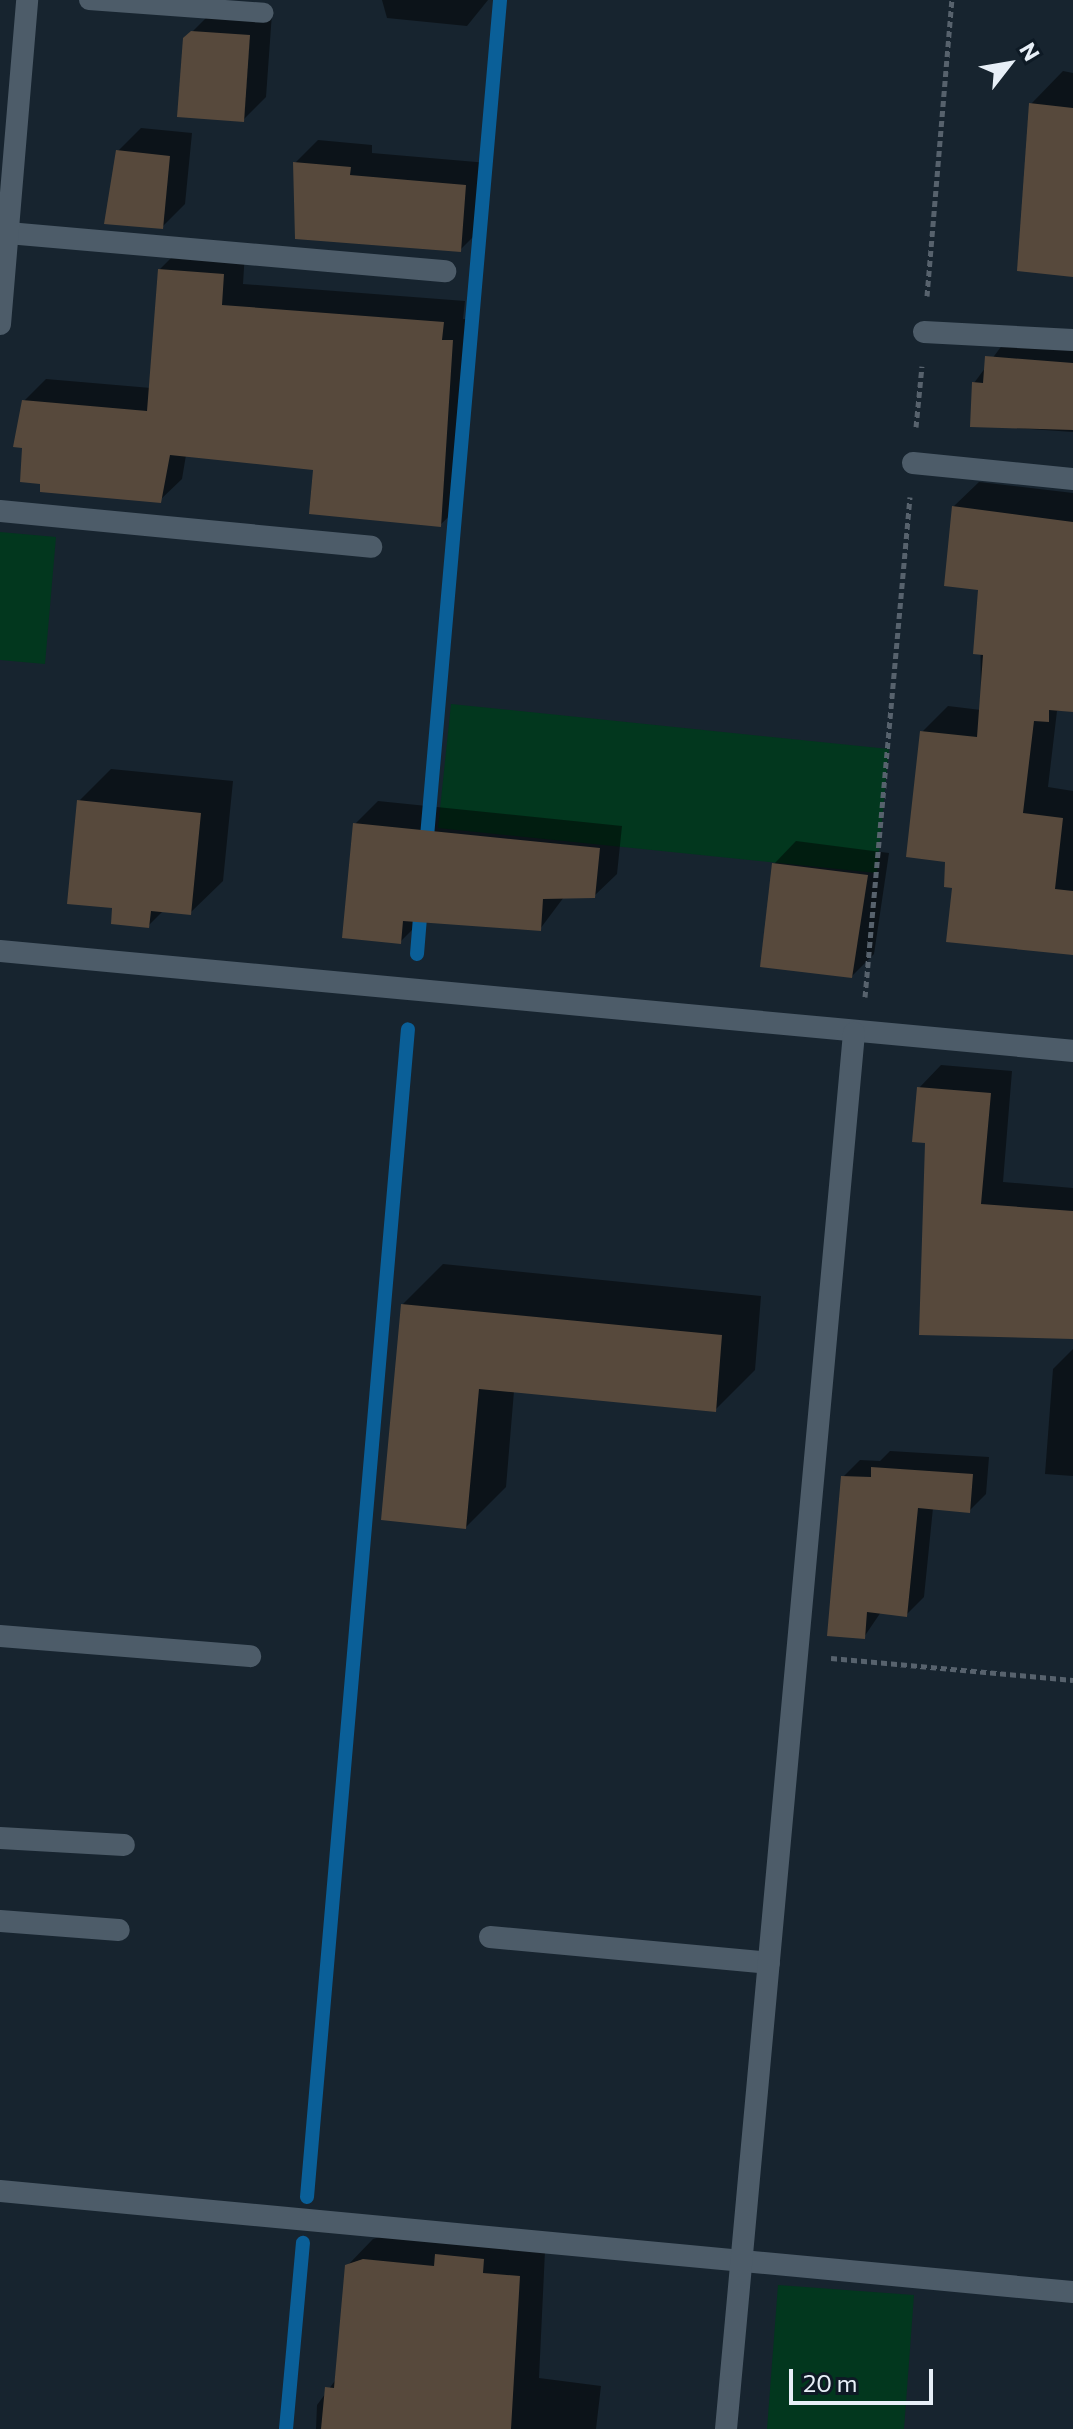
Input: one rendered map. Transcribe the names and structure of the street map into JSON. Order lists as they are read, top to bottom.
{
  "scale_bar": "20 m",
  "north": "top right"
}
